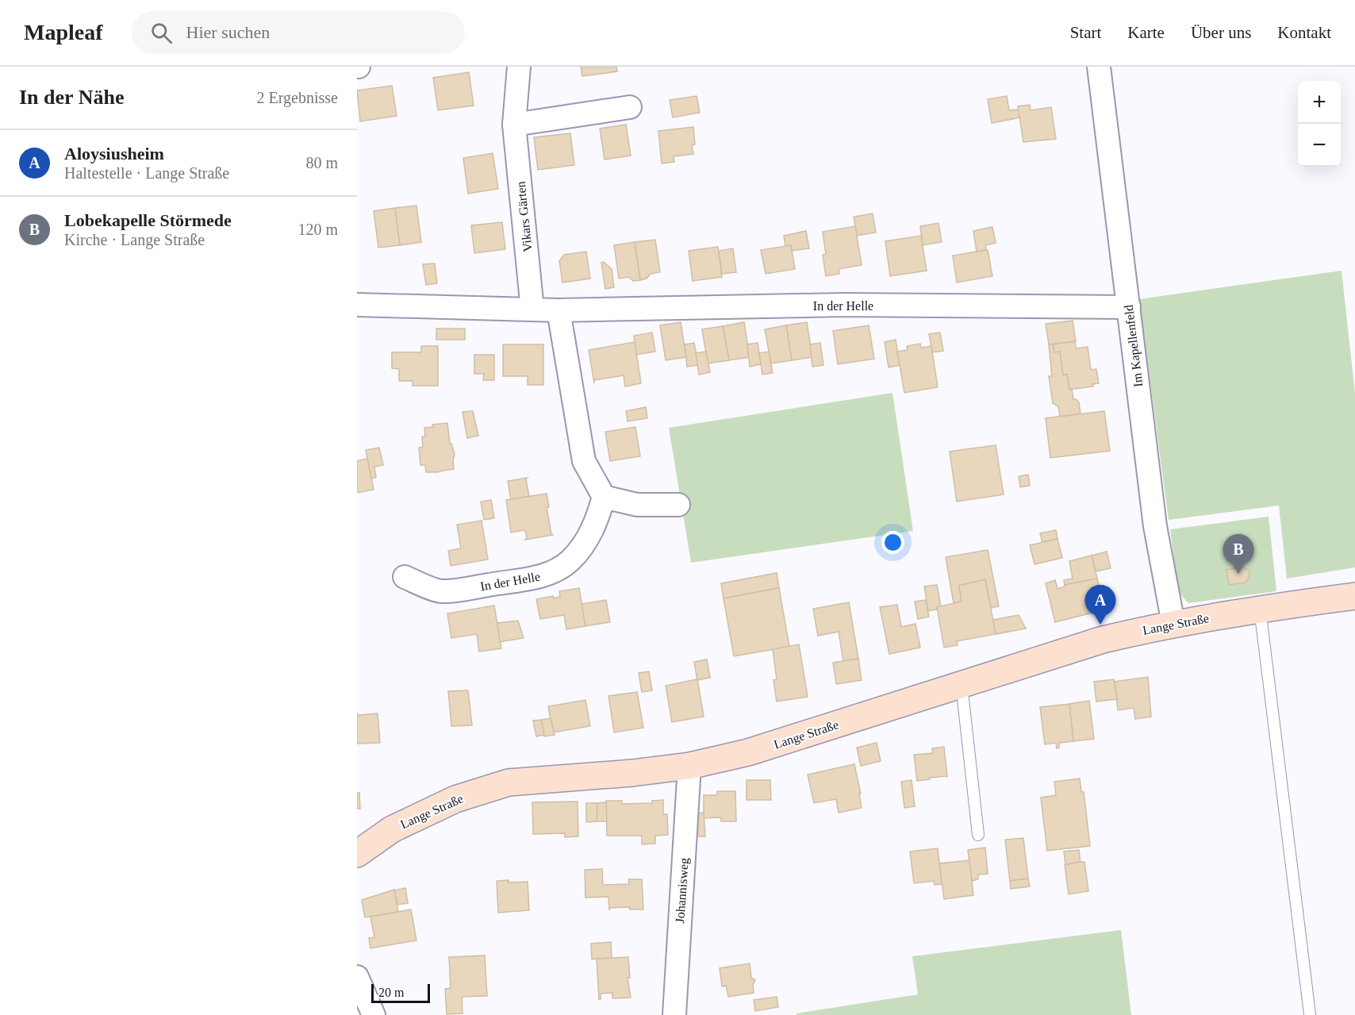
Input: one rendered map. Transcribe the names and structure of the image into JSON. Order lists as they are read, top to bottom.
{
  "streets": {
    "main road": ["Lange Straße"],
    "street": [
      "Vikars Gärten",
      "In der Helle",
      "Im Kapellenfeld",
      "Johannisweg"
    ]
  },
  "crossings": [
    ["Vikars Gärten", "In der Helle"],
    ["In der Helle", "Im Kapellenfeld"],
    ["Im Kapellenfeld", "Lange Straße"],
    ["Lange Straße", "Johannisweg"]
  ],
  "scale_bar": "20 m",
  "page": {
    "header": "Mapleaf",
    "search": "Hier suchen",
    "nav": [
      "Start",
      "Karte",
      "Über uns",
      "Kontakt"
    ],
    "heading": ["In der Nähe", "2 Ergebnisse"],
    "map_buttons": ["+", "−"],
    "list": [
      {
        "mark": "A",
        "name": "Aloysiusheim",
        "note": "Haltestelle · Lange Straße",
        "value": "80 m"
      },
      {
        "mark": "B",
        "name": "Lobekapelle Störmede",
        "note": "Kirche · Lange Straße",
        "value": "120 m"
      }
    ],
    "pins": ["B", "A"],
    "scale": "20 m"
  }
}
